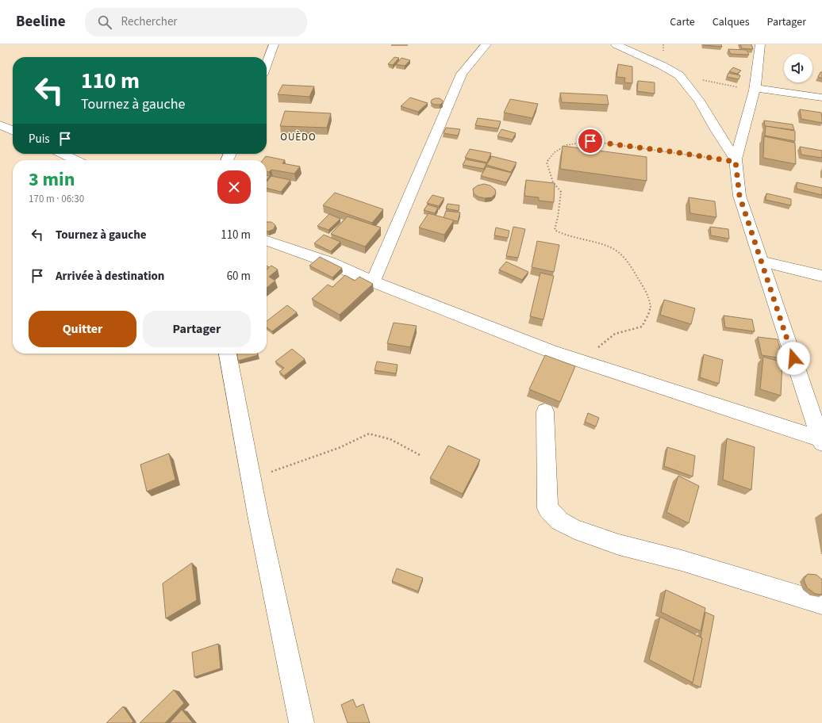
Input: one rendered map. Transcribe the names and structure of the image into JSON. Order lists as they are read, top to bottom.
{
  "districts": ["OUÈDO"],
  "page": {
    "header": "Beeline",
    "search": "Rechercher",
    "nav": ["Carte", "Calques", "Partager"],
    "turn": ["110 m", "Tournez à gauche"],
    "then": "Puis",
    "heading": ["3 min", "170 m · 06:30"],
    "list": [
      {
        "name": "Tournez à gauche",
        "value": "110 m"
      },
      {
        "name": "Arrivée à destination",
        "value": "60 m"
      }
    ],
    "buttons": ["Quitter", "Partager"]
  }
}
